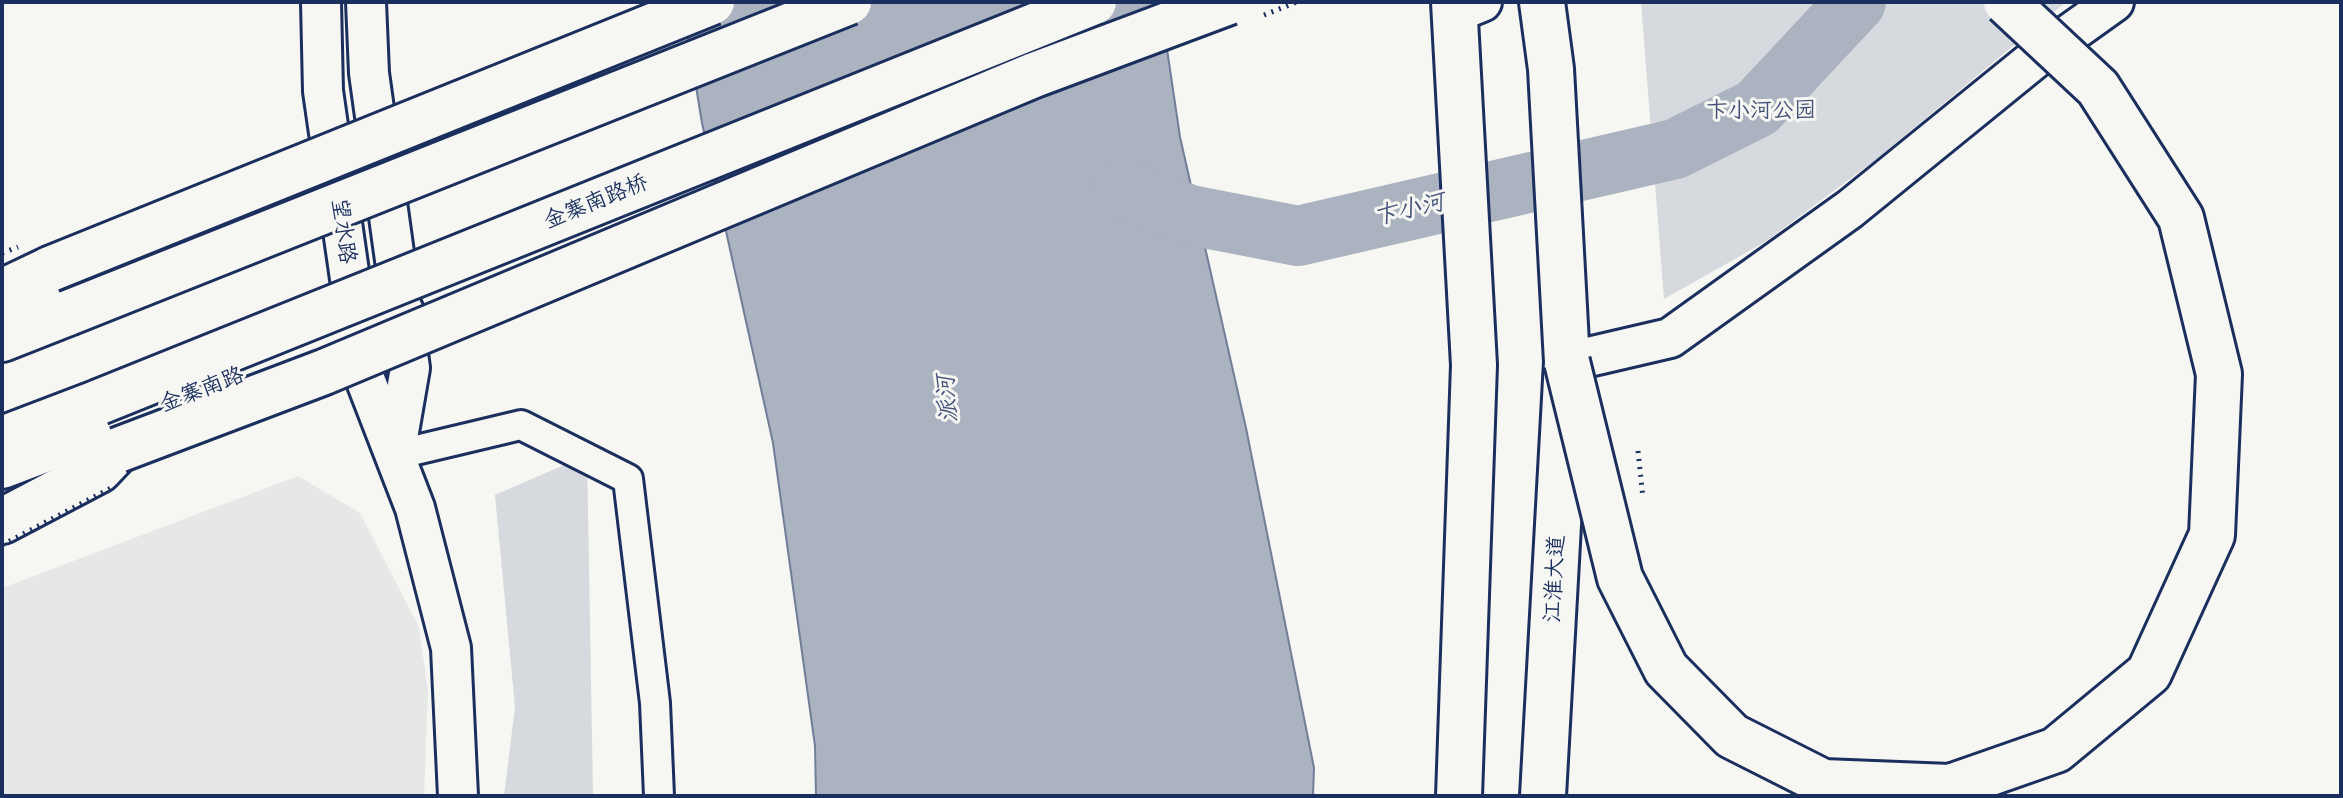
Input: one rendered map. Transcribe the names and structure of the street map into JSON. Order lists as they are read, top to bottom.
{
  "streets": {
    "main road": ["金寨南路桥", "金寨南路", "江淮大道"],
    "street": ["望水路"]
  },
  "crossings": [
    ["望水路", "金寨南路"]
  ],
  "water": ["卞小河", "派河"],
  "parks": ["卞小河公园"]
}
